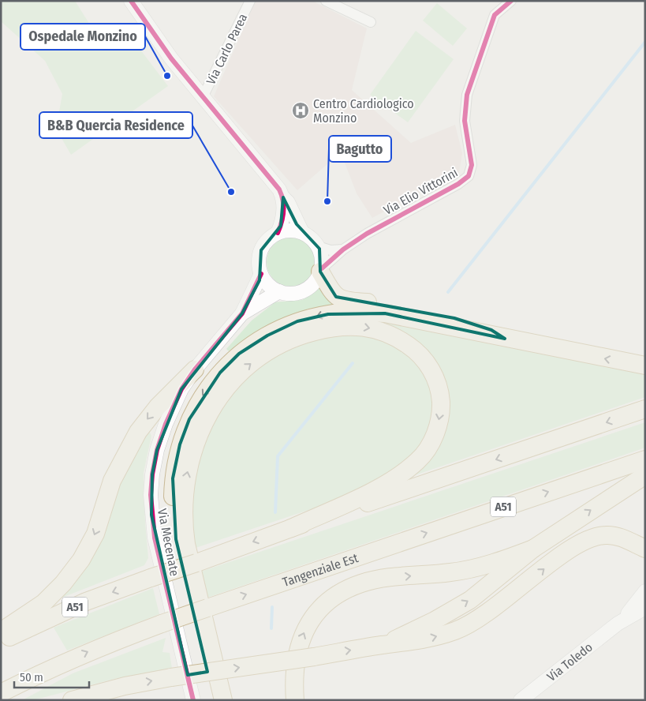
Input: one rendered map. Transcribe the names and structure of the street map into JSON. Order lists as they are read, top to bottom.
{
  "streets": {
    "highway": ["A51", "Tangenziale Est"],
    "street": [
      "Via Carlo Parea",
      "Via Elio Vittorini",
      "Via Mecenate",
      "Via Toledo"
    ]
  },
  "crossings": [
    ["Via Elio Vittorini", "Via Mecenate"]
  ],
  "places": {
    "other": ["Ospedale Monzino", "B&B Quercia Residence", "Bagutto"],
    "hospital": ["Centro Cardiologico Monzino"]
  },
  "scale_bar": "50 m"
}
